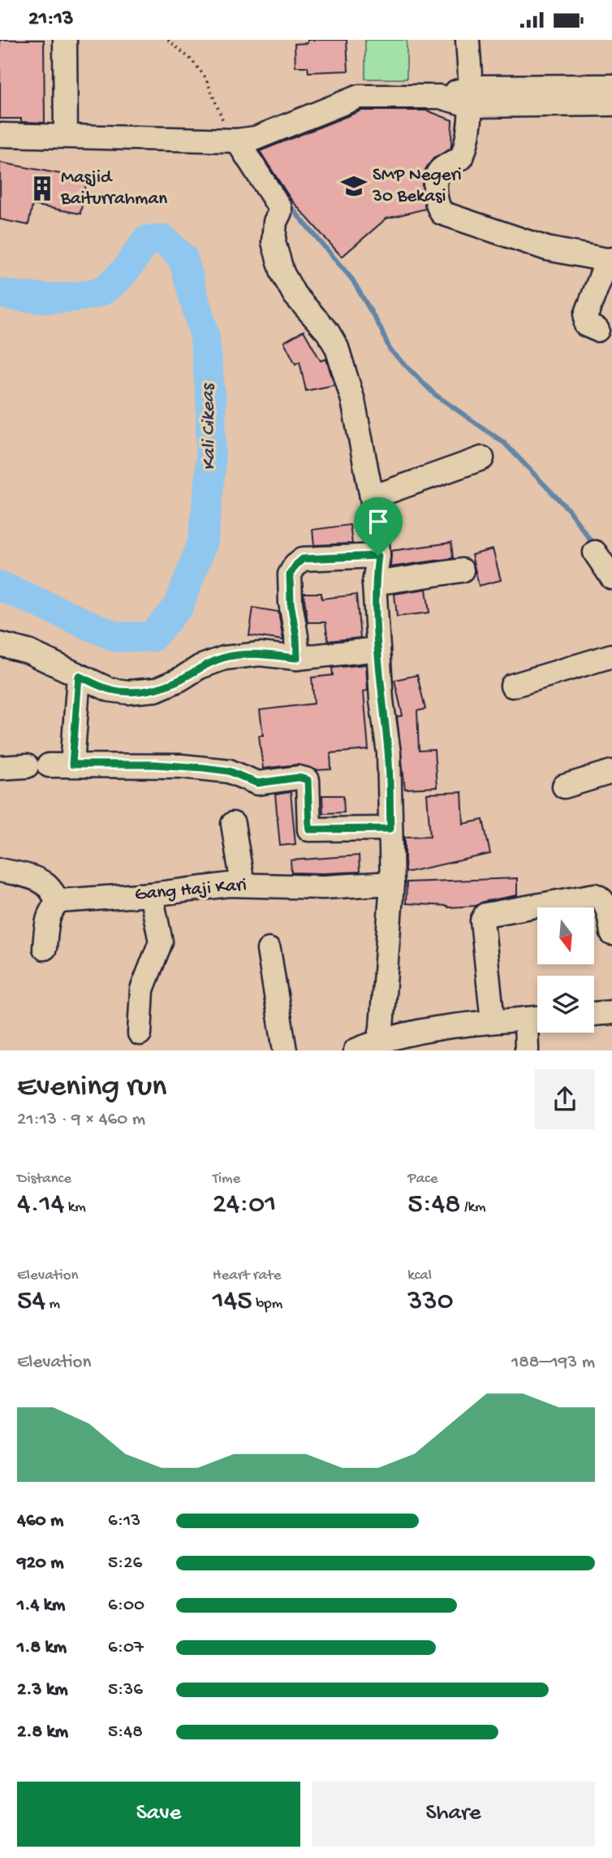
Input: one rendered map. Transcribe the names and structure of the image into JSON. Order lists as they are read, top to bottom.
{
  "streets": {
    "street": ["Gang Haji Kari"]
  },
  "water": ["Kali Cikeas"],
  "places": {
    "school or university": ["SMP Negeri 30 Bekasi"],
    "building": ["Masjid Baiturrahman"]
  },
  "north": "bottom",
  "page": {
    "status": "21:13",
    "heading": ["Evening run", "21:13 · 9 × 460 m"],
    "stats": [
      ["Distance", "4.14 km"],
      ["Time", "24:01"],
      ["Pace", "5:48 /km"],
      ["Elevation", "54 m"],
      ["Heart rate", "145 bpm"],
      ["kcal", "330"]
    ],
    "chart": ["Elevation", "188–193 m"],
    "list": [
      {
        "name": "460 m",
        "note": "6:13"
      },
      {
        "name": "920 m",
        "note": "5:26"
      },
      {
        "name": "1.4 km",
        "note": "6:00"
      },
      {
        "name": "1.8 km",
        "note": "6:07"
      },
      {
        "name": "2.3 km",
        "note": "5:36"
      },
      {
        "name": "2.8 km",
        "note": "5:48"
      }
    ],
    "buttons": ["Save", "Share"]
  }
}
